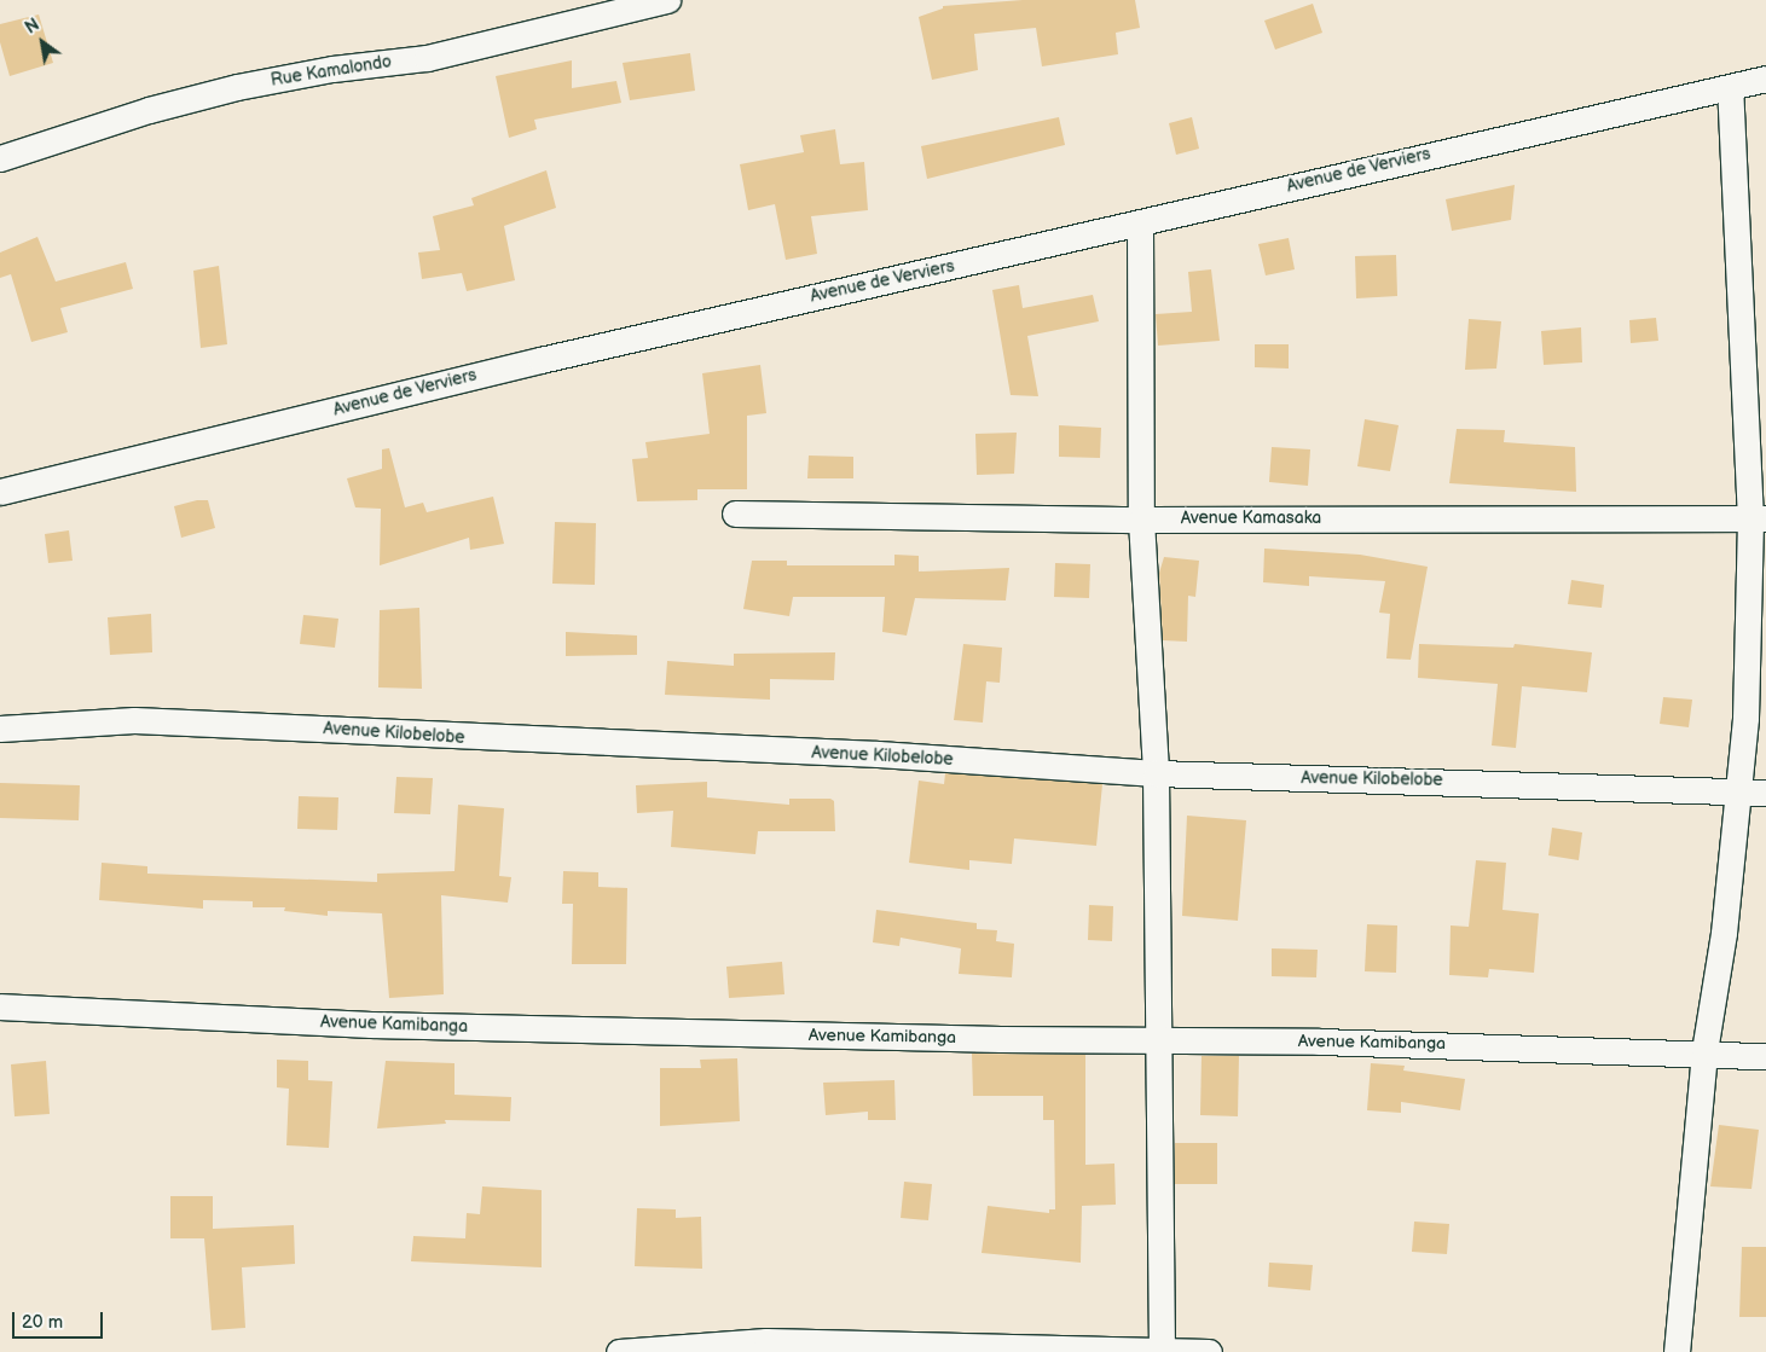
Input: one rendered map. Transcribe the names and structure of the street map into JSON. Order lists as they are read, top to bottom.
{
  "streets": {
    "street": [
      "Rue Kamalondo",
      "Avenue de Verviers",
      "Avenue Kamasaka",
      "Avenue Kilobelobe",
      "Avenue Kamibanga"
    ]
  },
  "scale_bar": "20 m",
  "north": "top left"
}
